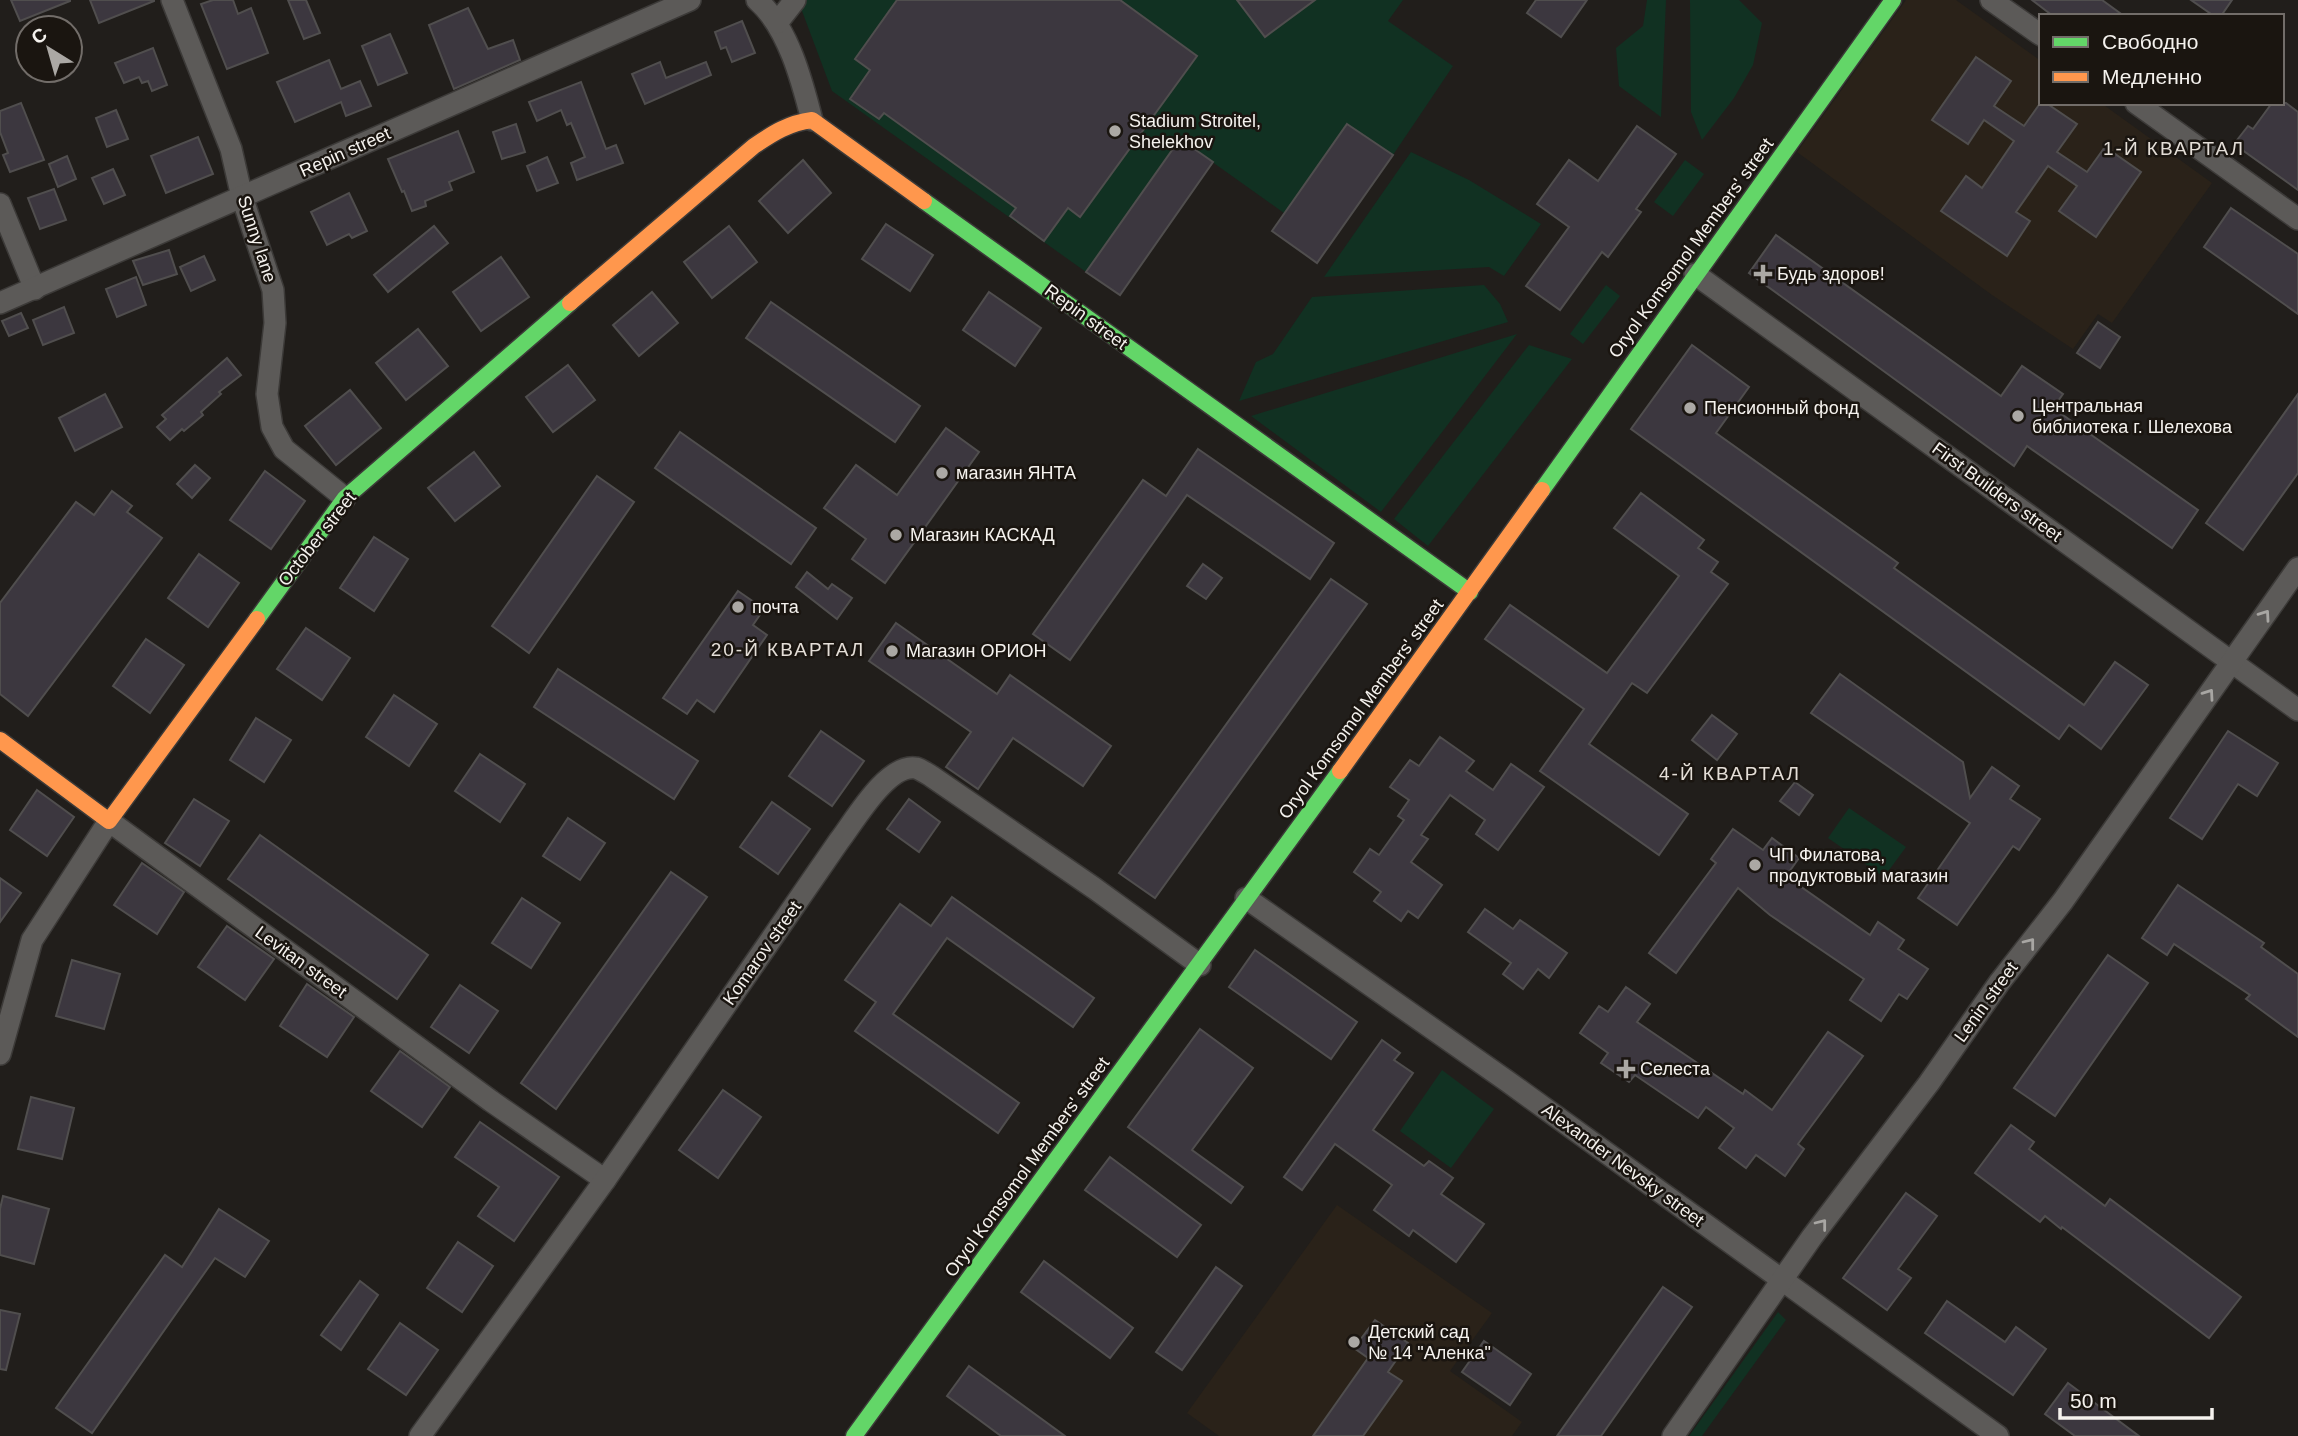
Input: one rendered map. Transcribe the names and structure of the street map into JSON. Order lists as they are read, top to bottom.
{
  "streets": {
    "street": [
      "Repin street",
      "Sunny lane",
      "Oryol Komsomol Members' street",
      "First Builders street",
      "October street",
      "Komarov street",
      "Levitan street",
      "Lenin street",
      "Alexander Nevsky street"
    ]
  },
  "crossings": [
    ["Repin street", "Sunny lane"],
    ["Repin street", "Oryol Komsomol Members' street"],
    ["Repin street", "October street"],
    ["Sunny lane", "October street"],
    ["Oryol Komsomol Members' street", "First Builders street"],
    ["Oryol Komsomol Members' street", "Komarov street"],
    ["Oryol Komsomol Members' street", "Alexander Nevsky street"],
    ["First Builders street", "Lenin street"],
    ["October street", "Levitan street"],
    ["Komarov street", "Levitan street"],
    ["Lenin street", "Alexander Nevsky street"]
  ],
  "one_way": ["Lenin street"],
  "districts": ["1-Й КВАРТАЛ", "20-Й КВАРТАЛ", "4-Й КВАРТАЛ"],
  "places": {
    "other": [
      "Stadium Stroitel, Shelekhov",
      "Пенсионный фонд",
      "Центральная библиотека г. Шелехова",
      "магазин ЯНТА",
      "Магазин КАСКАД",
      "почта",
      "Магазин ОРИОН",
      "ЧП Филатова, продуктовый магазин",
      "Детский сад № 14 \"Аленка\""
    ],
    "health": ["Будь здоров!", "Селеста"]
  },
  "legend": ["Свободно", "Медленно"],
  "scale_bar": "50 m",
  "north": "top left"
}
